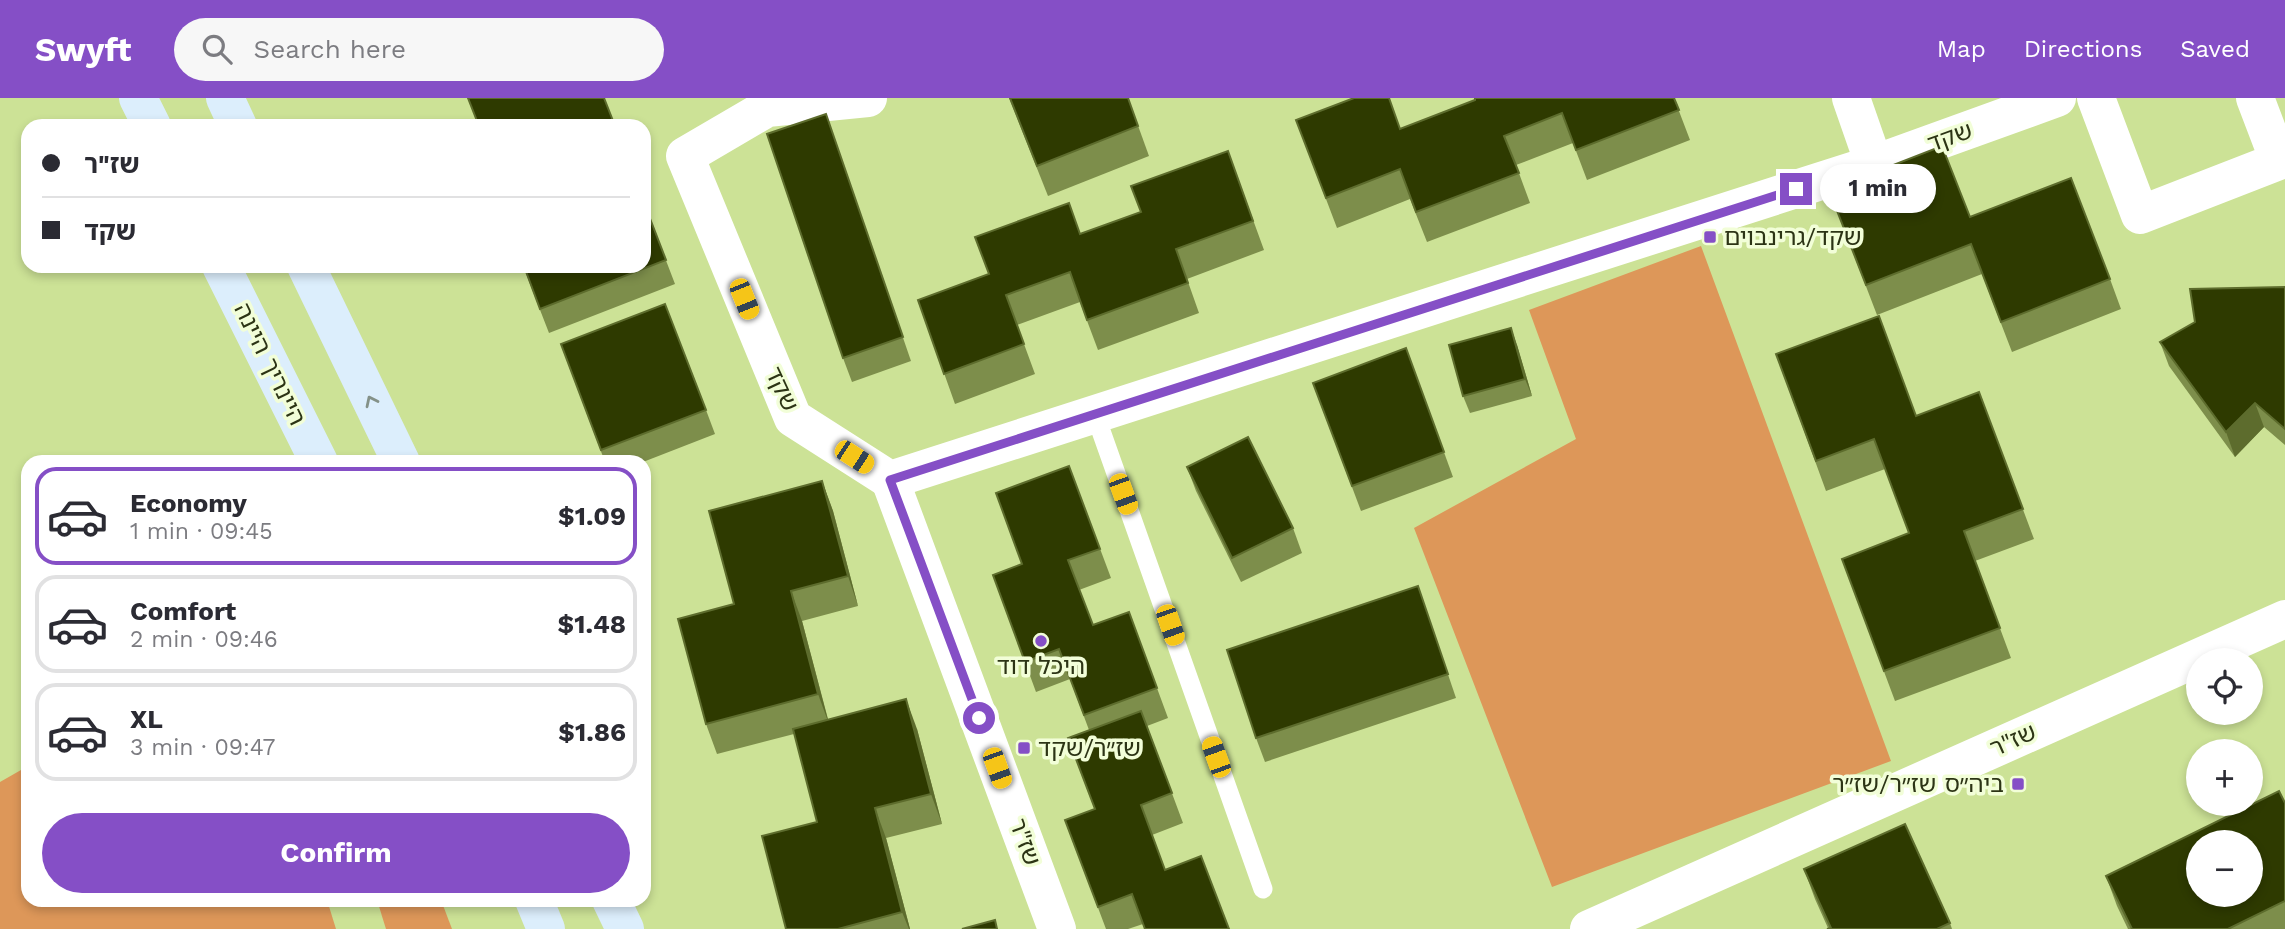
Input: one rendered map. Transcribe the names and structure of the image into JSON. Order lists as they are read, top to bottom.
{
  "streets": {
    "main road": ["היינריך היינה"],
    "street": ["שקד", "שז\"ר"]
  },
  "crossings": [
    ["שקד", "שז\"ר"]
  ],
  "places": {
    "transit": ["שקד/גרינבוים", "שז״ר/שקד", "ביה״ס שז״ר/שז״ר"],
    "other": ["היכל דוד"]
  },
  "page": {
    "header": "Swyft",
    "search": "Search here",
    "nav": ["Map", "Directions", "Saved"],
    "banner": ["שז\"ר", "שקד"],
    "bubble": "1 min",
    "list": [
      {
        "name": "Economy",
        "note": "1 min · 09:45",
        "value": "$1.09"
      },
      {
        "name": "Comfort",
        "note": "2 min · 09:46",
        "value": "$1.48"
      },
      {
        "name": "XL",
        "note": "3 min · 09:47",
        "value": "$1.86"
      }
    ],
    "map_buttons": ["+", "−"],
    "buttons": "Confirm"
  }
}
